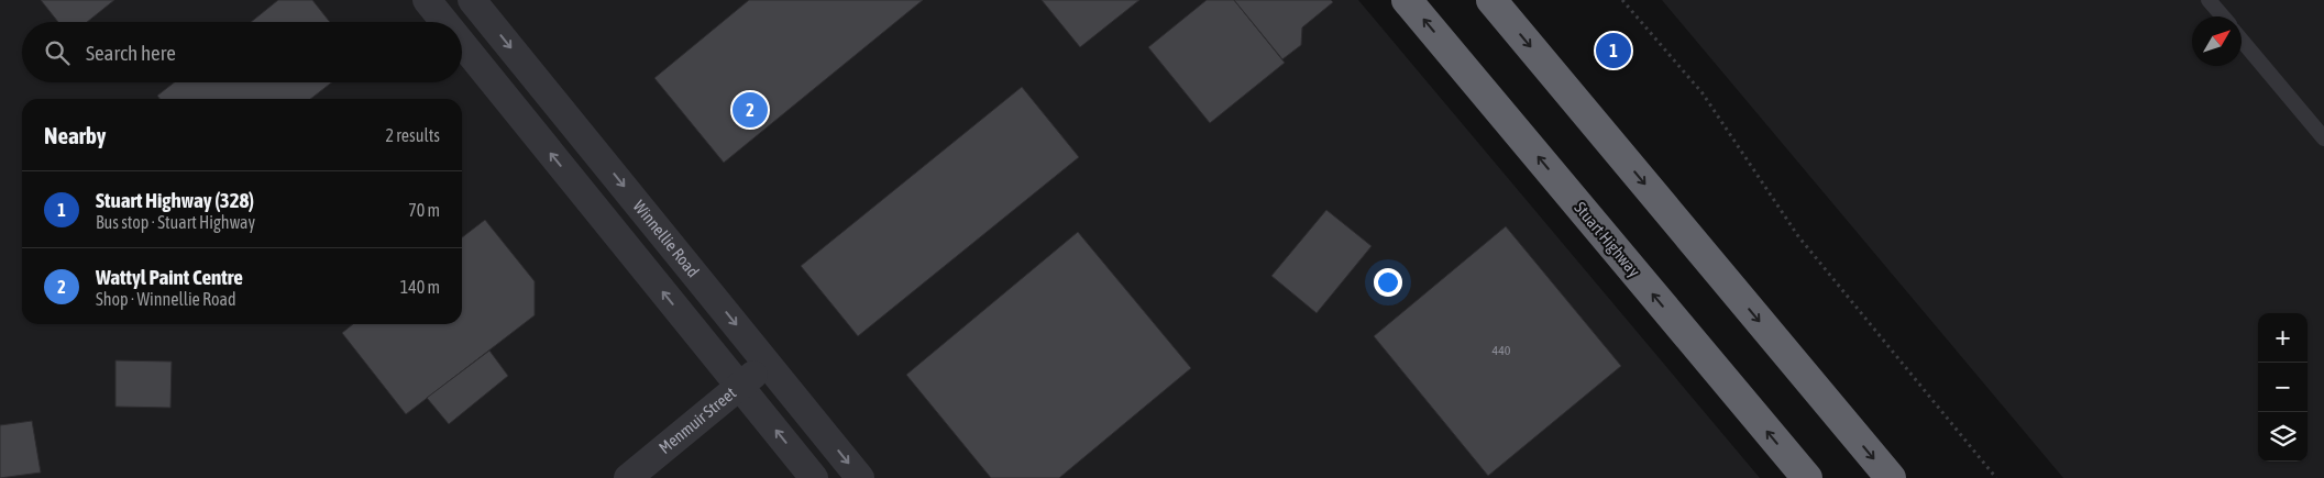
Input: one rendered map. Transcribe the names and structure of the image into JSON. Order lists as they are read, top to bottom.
{
  "streets": {
    "highway": ["Stuart Highway"],
    "street": ["Winnellie Road", "Menmuir Street"]
  },
  "crossings": [
    ["Winnellie Road", "Menmuir Street"]
  ],
  "house_numbers": ["440"],
  "north": "top right",
  "page": {
    "search": "Search here",
    "pins": ["1", "2"],
    "heading": ["Nearby", "2 results"],
    "list": [
      {
        "mark": "1",
        "name": "Stuart Highway (328)",
        "note": "Bus stop · Stuart Highway",
        "value": "70 m"
      },
      {
        "mark": "2",
        "name": "Wattyl Paint Centre",
        "note": "Shop · Winnellie Road",
        "value": "140 m"
      }
    ],
    "map_buttons": ["+", "−"]
  }
}
